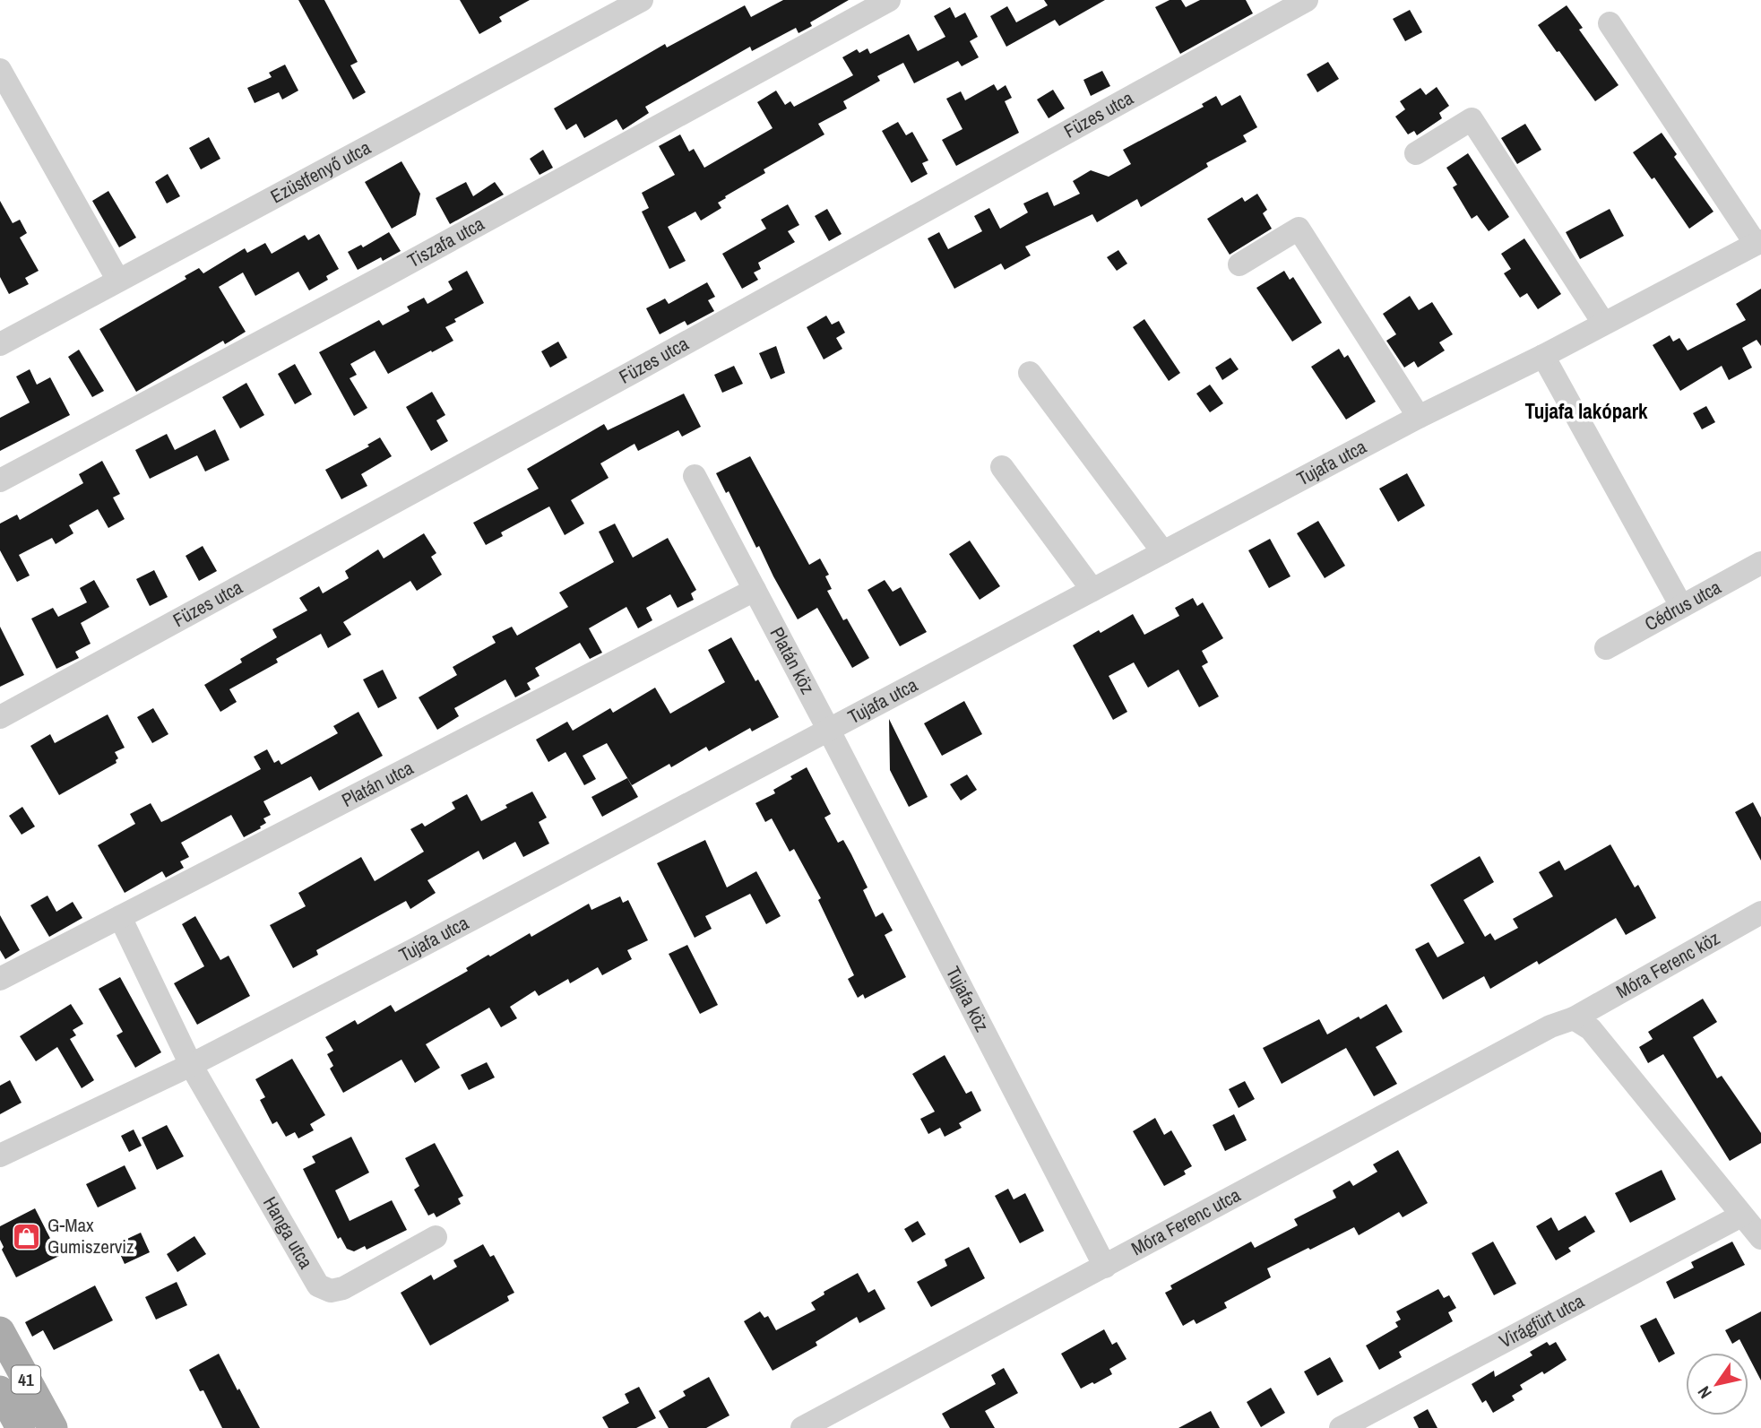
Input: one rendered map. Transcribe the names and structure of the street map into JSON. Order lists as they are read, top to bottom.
{
  "streets": {
    "main road": ["41"],
    "street": [
      "Füzes utca",
      "Ezüstfenyő utca",
      "Tiszafa utca",
      "Tujafa utca",
      "Cédrus utca",
      "Platán köz",
      "Platán utca",
      "Móra Ferenc köz",
      "Tujafa köz",
      "Móra Ferenc utca",
      "Hanga utca",
      "Virágfürt utca"
    ]
  },
  "crossings": [
    ["Tujafa utca", "Platán köz"],
    ["Tujafa utca", "Tujafa köz"],
    ["Tujafa utca", "Hanga utca"],
    ["Platán köz", "Platán utca"],
    ["Platán köz", "Tujafa köz"],
    ["Móra Ferenc köz", "Móra Ferenc utca"],
    ["Tujafa köz", "Móra Ferenc utca"]
  ],
  "districts": ["Tujafa lakópark"],
  "places": {
    "shop": ["G-Max Gumiszerviz"]
  },
  "north": "bottom left"
}
